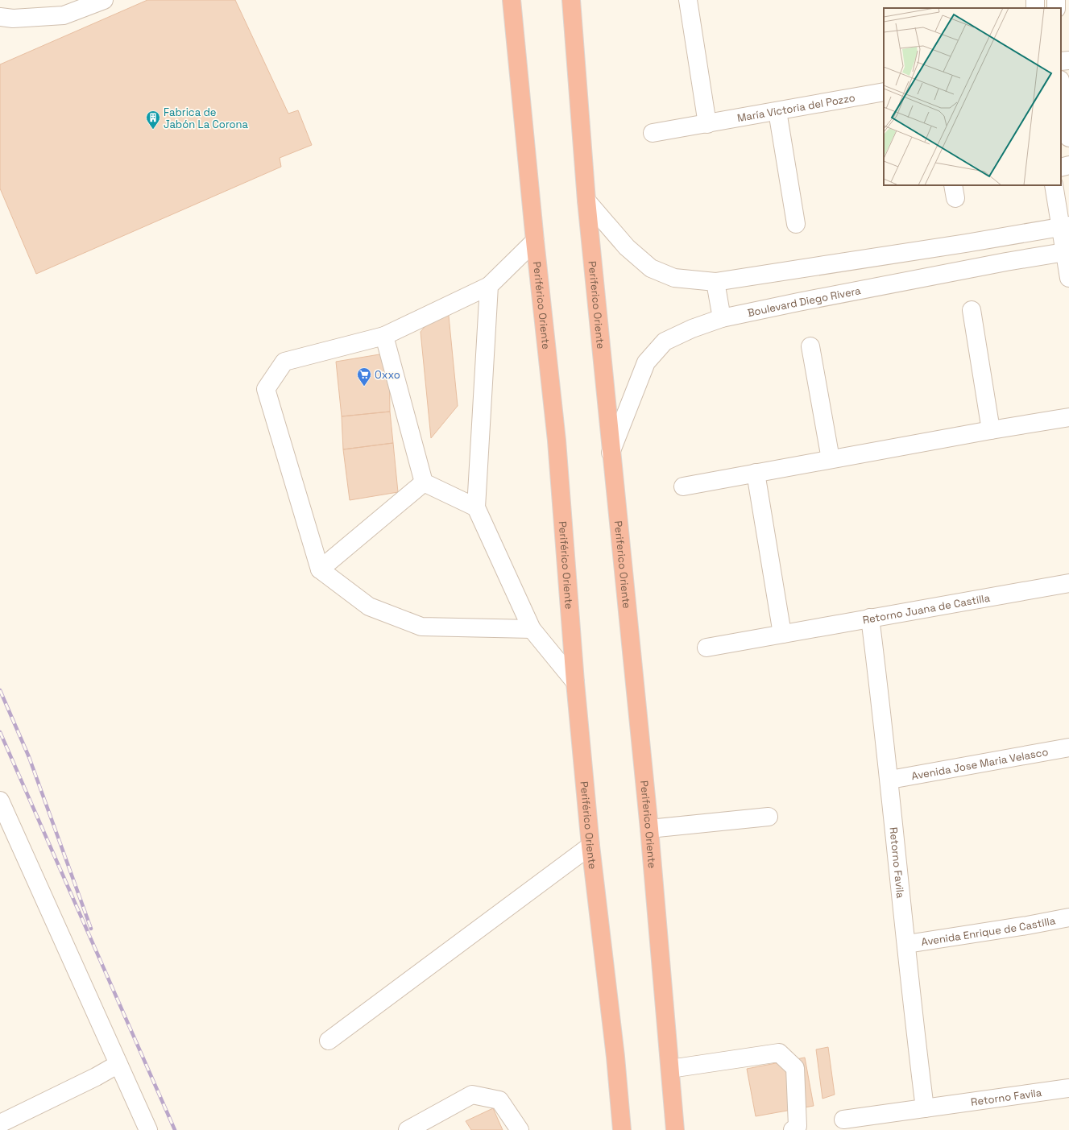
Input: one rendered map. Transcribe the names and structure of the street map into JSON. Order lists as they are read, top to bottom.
{
  "streets": {
    "highway": ["Periférico Oriente", "Periferico Oriente"],
    "street": [
      "María Victoria del Pozzo",
      "Boulevard Diego Rivera",
      "Retorno Juana de Castilla",
      "Avenida Jose Maria Velasco",
      "Retorno Favila",
      "Avenida Enrique de Castilla"
    ]
  },
  "crossings": [
    ["Boulevard Diego Rivera", "Periferico Oriente"],
    ["Retorno Juana de Castilla", "Retorno Favila"],
    ["Avenida Jose Maria Velasco", "Retorno Favila"],
    ["Retorno Favila", "Avenida Enrique de Castilla"]
  ],
  "places": {
    "building": ["Fabrica de Jabón La Corona"],
    "supermarket": ["Oxxo"]
  }
}
